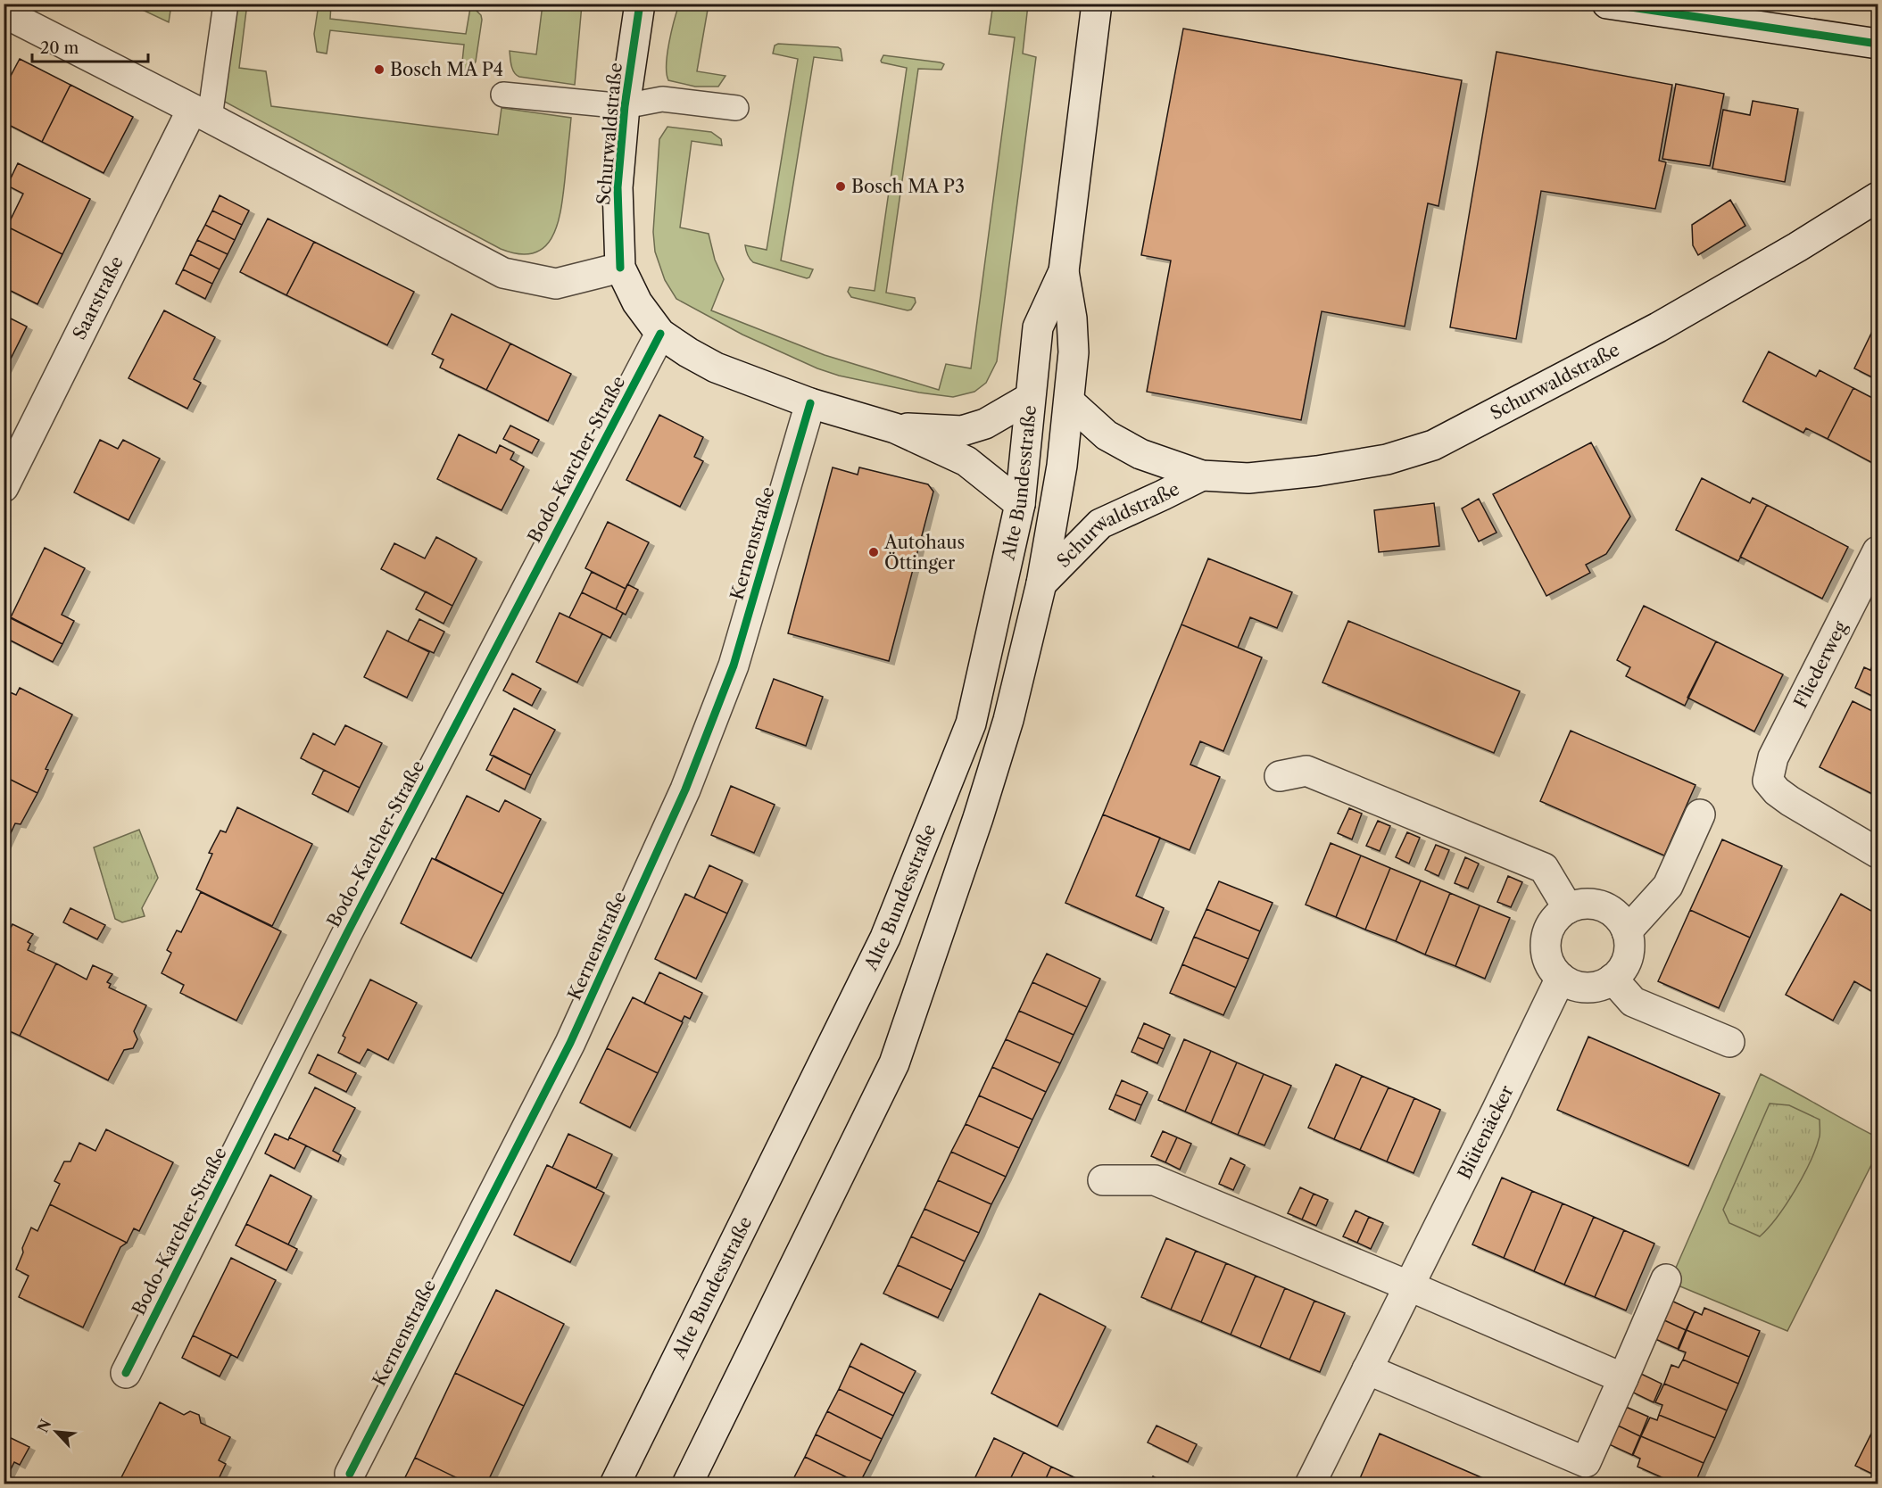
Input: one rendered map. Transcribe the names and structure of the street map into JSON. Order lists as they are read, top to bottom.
{
  "streets": {
    "street": [
      "Schurwaldstraße",
      "Saarstraße",
      "Bodo-Karcher-Straße",
      "Alte Bundesstraße",
      "Kernenstraße",
      "Fliederweg",
      "Blütenäcker"
    ]
  },
  "crossings": [
    ["Schurwaldstraße", "Bodo-Karcher-Straße"],
    ["Schurwaldstraße", "Alte Bundesstraße"],
    ["Schurwaldstraße", "Kernenstraße"]
  ],
  "places": ["Bosch MA P4", "Bosch MA P3", "Autohaus Öttinger"],
  "scale_bar": "20 m",
  "north": "top left"
}
